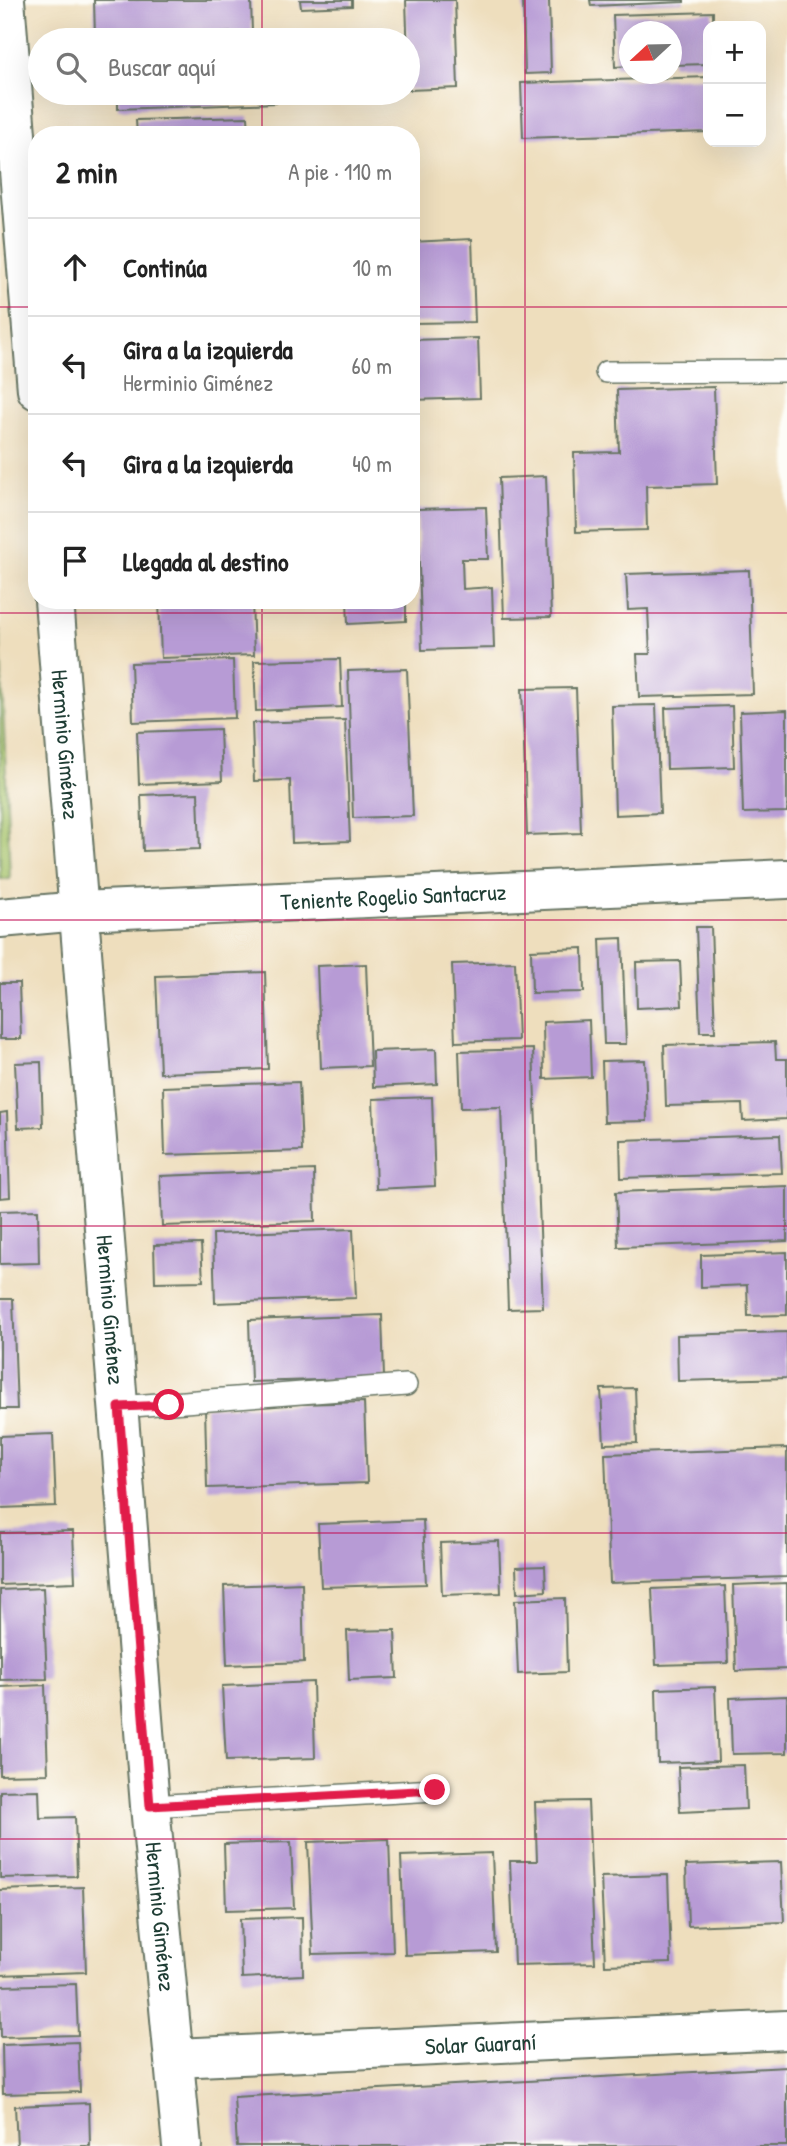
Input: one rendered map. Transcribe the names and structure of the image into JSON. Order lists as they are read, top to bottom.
{
  "streets": {
    "street": ["Herminio Giménez", "Teniente Rogelio Santacruz", "Solar Guaraní"]
  },
  "crossings": [
    ["Herminio Giménez", "Teniente Rogelio Santacruz"],
    ["Herminio Giménez", "Solar Guaraní"]
  ],
  "north": "left",
  "page": {
    "map_buttons": ["+", "−"],
    "search": "Buscar aquí",
    "heading": ["2 min", "A pie · 110 m"],
    "list": [
      ["Continúa", "10 m"],
      ["Gira a la izquierda", "Herminio Giménez", "60 m"],
      ["Gira a la izquierda", "40 m"],
      "Llegada al destino"
    ]
  }
}
